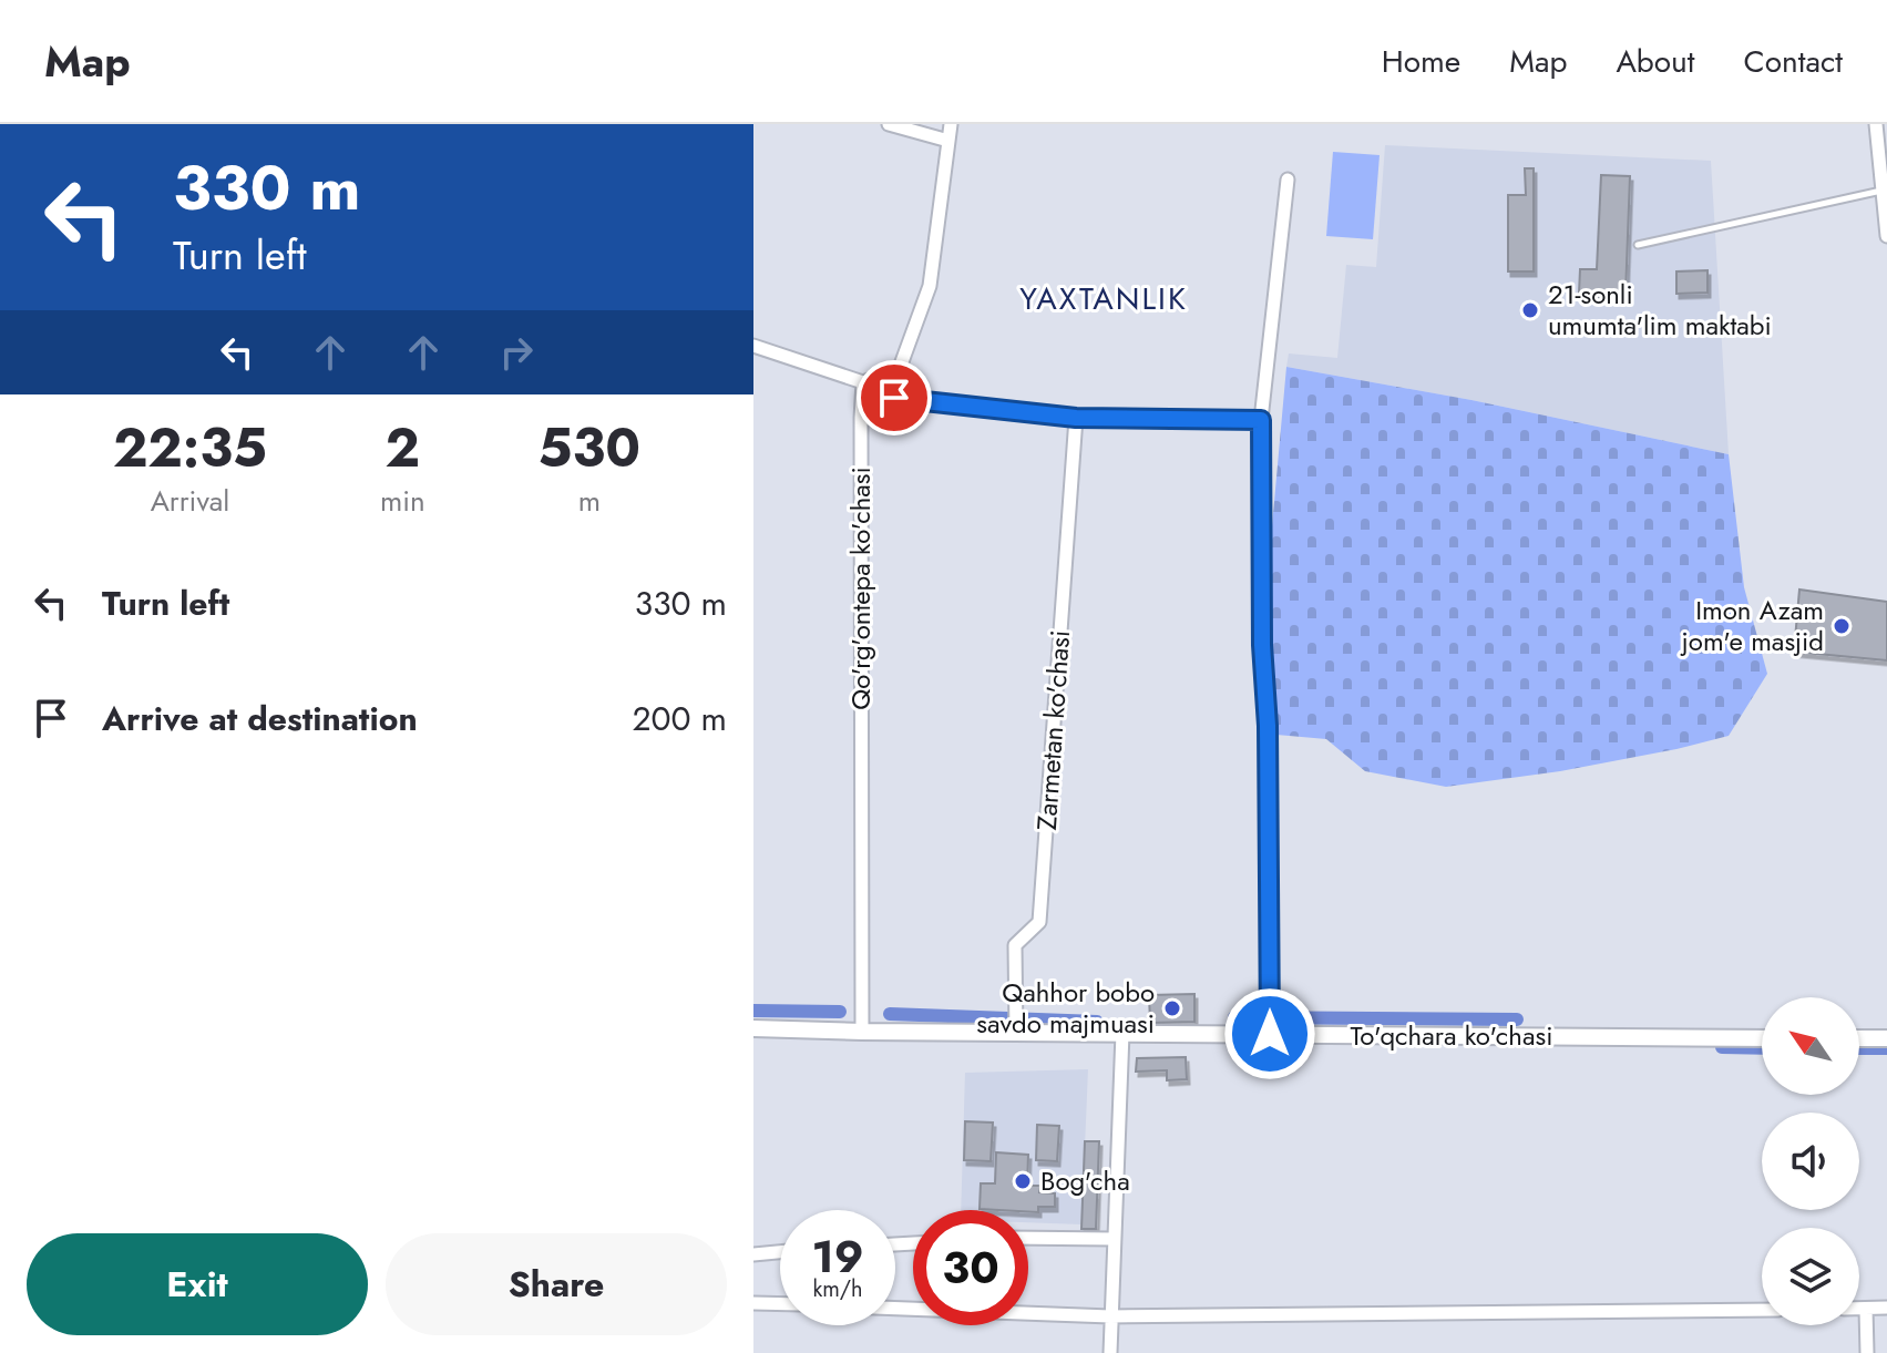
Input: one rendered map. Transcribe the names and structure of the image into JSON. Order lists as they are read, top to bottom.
{
  "streets": {
    "street": ["Qo'rg'ontepa ko'chasi", "Zarmetan ko'chasi", "To'qchara ko'chasi"]
  },
  "crossings": [
    ["Qo'rg'ontepa ko'chasi", "To'qchara ko'chasi"],
    ["Zarmetan ko'chasi", "To'qchara ko'chasi"]
  ],
  "districts": ["YAXTANLIK"],
  "places": [
    "21-sonli umumta'lim maktabi",
    "Imon Azam jom'e masjid",
    "Qahhor bobo savdo majmuasi",
    "Bog'cha"
  ],
  "north": "top left",
  "page": {
    "header": "Map",
    "nav": [
      "Home",
      "Map",
      "About",
      "Contact"
    ],
    "turn": ["330 m", "Turn left"],
    "eta": [
      "22:35",
      "Arrival",
      "2",
      "min",
      "530",
      "m"
    ],
    "list": [
      {
        "name": "Turn left",
        "value": "330 m"
      },
      {
        "name": "Arrive at destination",
        "value": "200 m"
      }
    ],
    "speed": "19 km/h",
    "limit": "30",
    "buttons": ["Exit", "Share"]
  }
}
